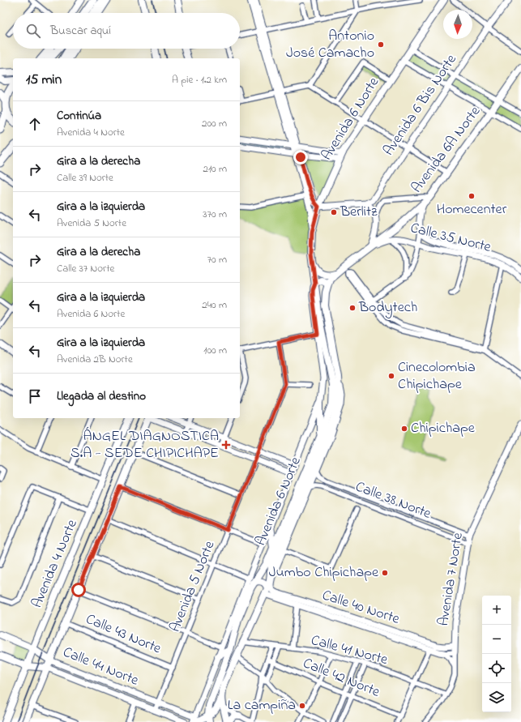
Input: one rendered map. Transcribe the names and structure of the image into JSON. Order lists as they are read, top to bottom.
{
  "streets": {
    "main road": [
      "Avenida 6 Norte",
      "Avenida 6A Norte",
      "Avenida 4 Norte",
      "Calle 44 Norte"
    ],
    "street": [
      "Avenida 6 Bis Norte",
      "Calle 35 Norte",
      "Calle 38 Norte",
      "Avenida 7 Norte",
      "Avenida 5 Norte",
      "Calle 40 Norte",
      "Calle 43 Norte",
      "Calle 41 Norte",
      "Calle 42 Norte"
    ]
  },
  "crossings": [
    ["Avenida 6 Bis Norte", "Avenida 6 Norte"],
    ["Avenida 6 Bis Norte", "Avenida 6A Norte"],
    ["Avenida 6 Bis Norte", "Calle 35 Norte"],
    ["Avenida 6 Norte", "Avenida 6A Norte"],
    ["Avenida 6 Norte", "Calle 35 Norte"],
    ["Avenida 6 Norte", "Calle 38 Norte"],
    ["Avenida 6 Norte", "Calle 40 Norte"],
    ["Avenida 6 Norte", "Calle 41 Norte"],
    ["Avenida 6 Norte", "Calle 44 Norte"],
    ["Avenida 6A Norte", "Calle 35 Norte"],
    ["Calle 38 Norte", "Avenida 7 Norte"],
    ["Avenida 4 Norte", "Calle 44 Norte"],
    ["Avenida 7 Norte", "Calle 40 Norte"],
    ["Avenida 7 Norte", "Calle 41 Norte"],
    ["Avenida 5 Norte", "Calle 43 Norte"],
    ["Avenida 5 Norte", "Calle 44 Norte"]
  ],
  "places": {
    "other": [
      "Antonio José Camacho",
      "Homecenter",
      "Berlitz",
      "Bodytech",
      "Cinecolombia Chipichape",
      "Chipichape",
      "Jumbo Chipichape",
      "La campiña"
    ],
    "health": ["ÁNGEL DIAGNOSTICA S.A - SEDE CHIPICHAPE"]
  },
  "north": "bottom",
  "page": {
    "search": "Buscar aquí",
    "heading": ["15 min", "A pie · 1.2 km"],
    "list": [
      ["Continúa", "Avenida 4 Norte", "200 m"],
      ["Gira a la derecha", "Calle 39 Norte", "210 m"],
      ["Gira a la izquierda", "Avenida 5 Norte", "370 m"],
      ["Gira a la derecha", "Calle 37 Norte", "70 m"],
      ["Gira a la izquierda", "Avenida 6 Norte", "240 m"],
      ["Gira a la izquierda", "Avenida 2B Norte", "100 m"],
      "Llegada al destino"
    ],
    "map_buttons": ["+", "−"]
  }
}
